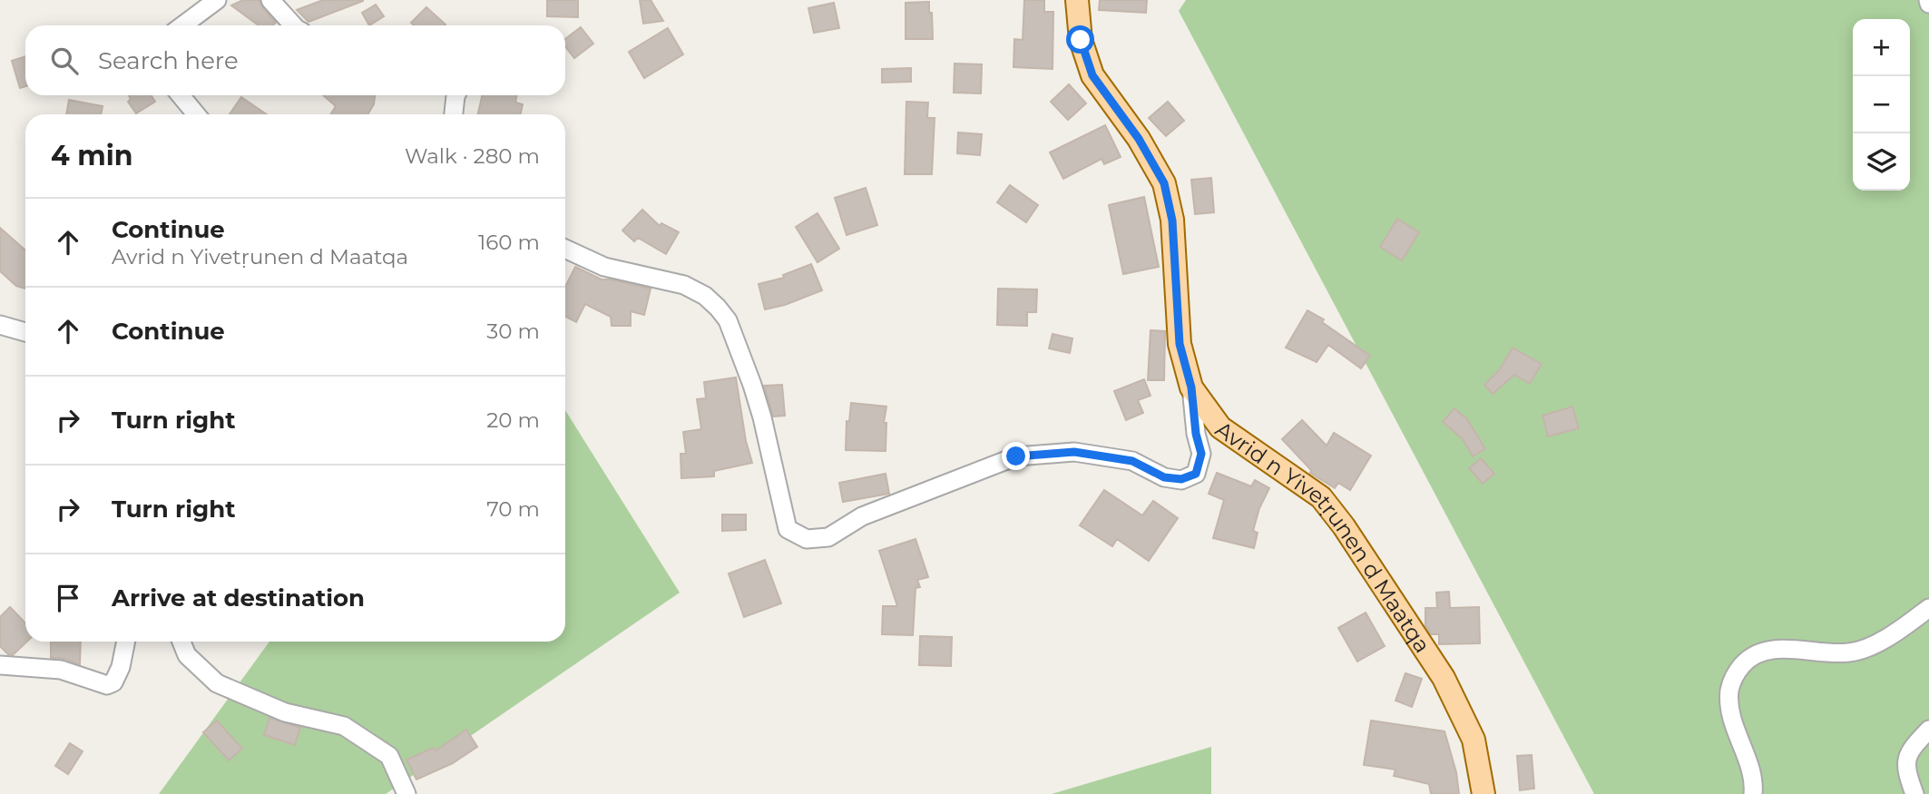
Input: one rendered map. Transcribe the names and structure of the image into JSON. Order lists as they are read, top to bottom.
{
  "streets": {
    "main road": ["Avrid n Yivetṛunen d Maatqa"]
  },
  "page": {
    "map_buttons": ["+", "−"],
    "search": "Search here",
    "heading": ["4 min", "Walk · 280 m"],
    "list": [
      ["Continue", "Avrid n Yivetṛunen d Maatqa", "160 m"],
      ["Continue", "30 m"],
      ["Turn right", "20 m"],
      ["Turn right", "70 m"],
      "Arrive at destination"
    ]
  }
}
